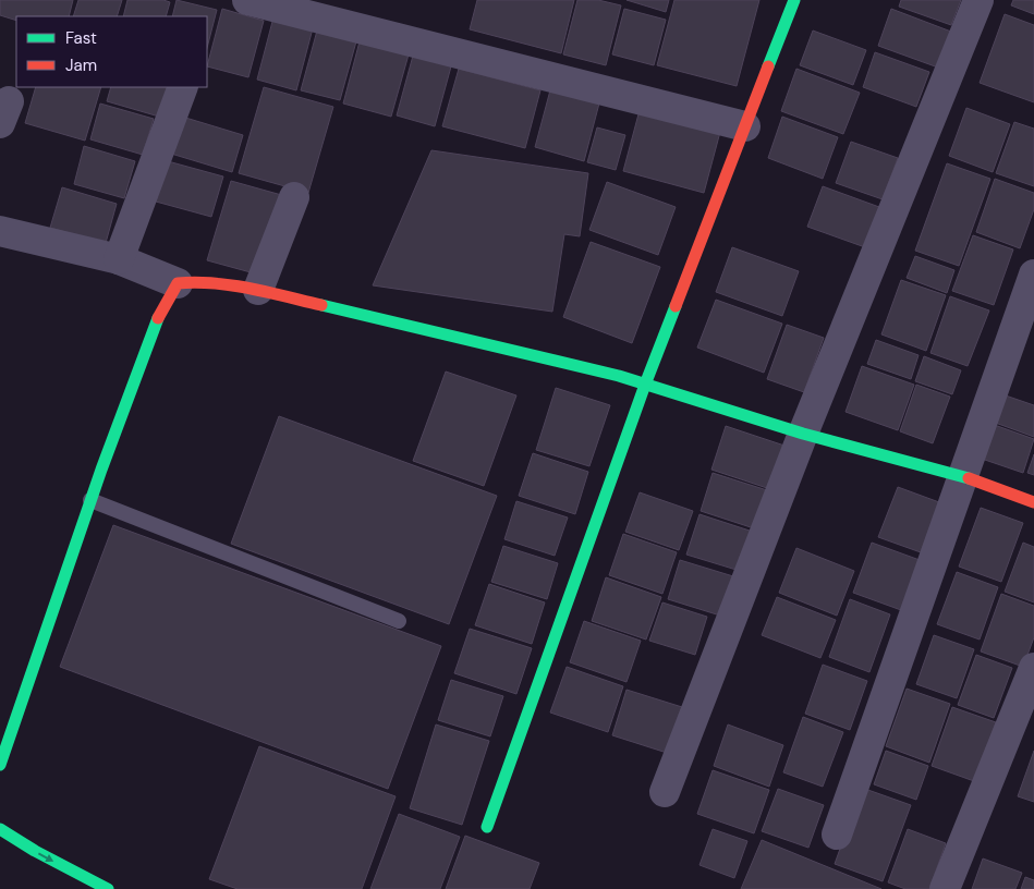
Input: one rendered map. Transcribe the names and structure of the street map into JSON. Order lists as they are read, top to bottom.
{
  "legend": ["Fast", "Jam"]
}
